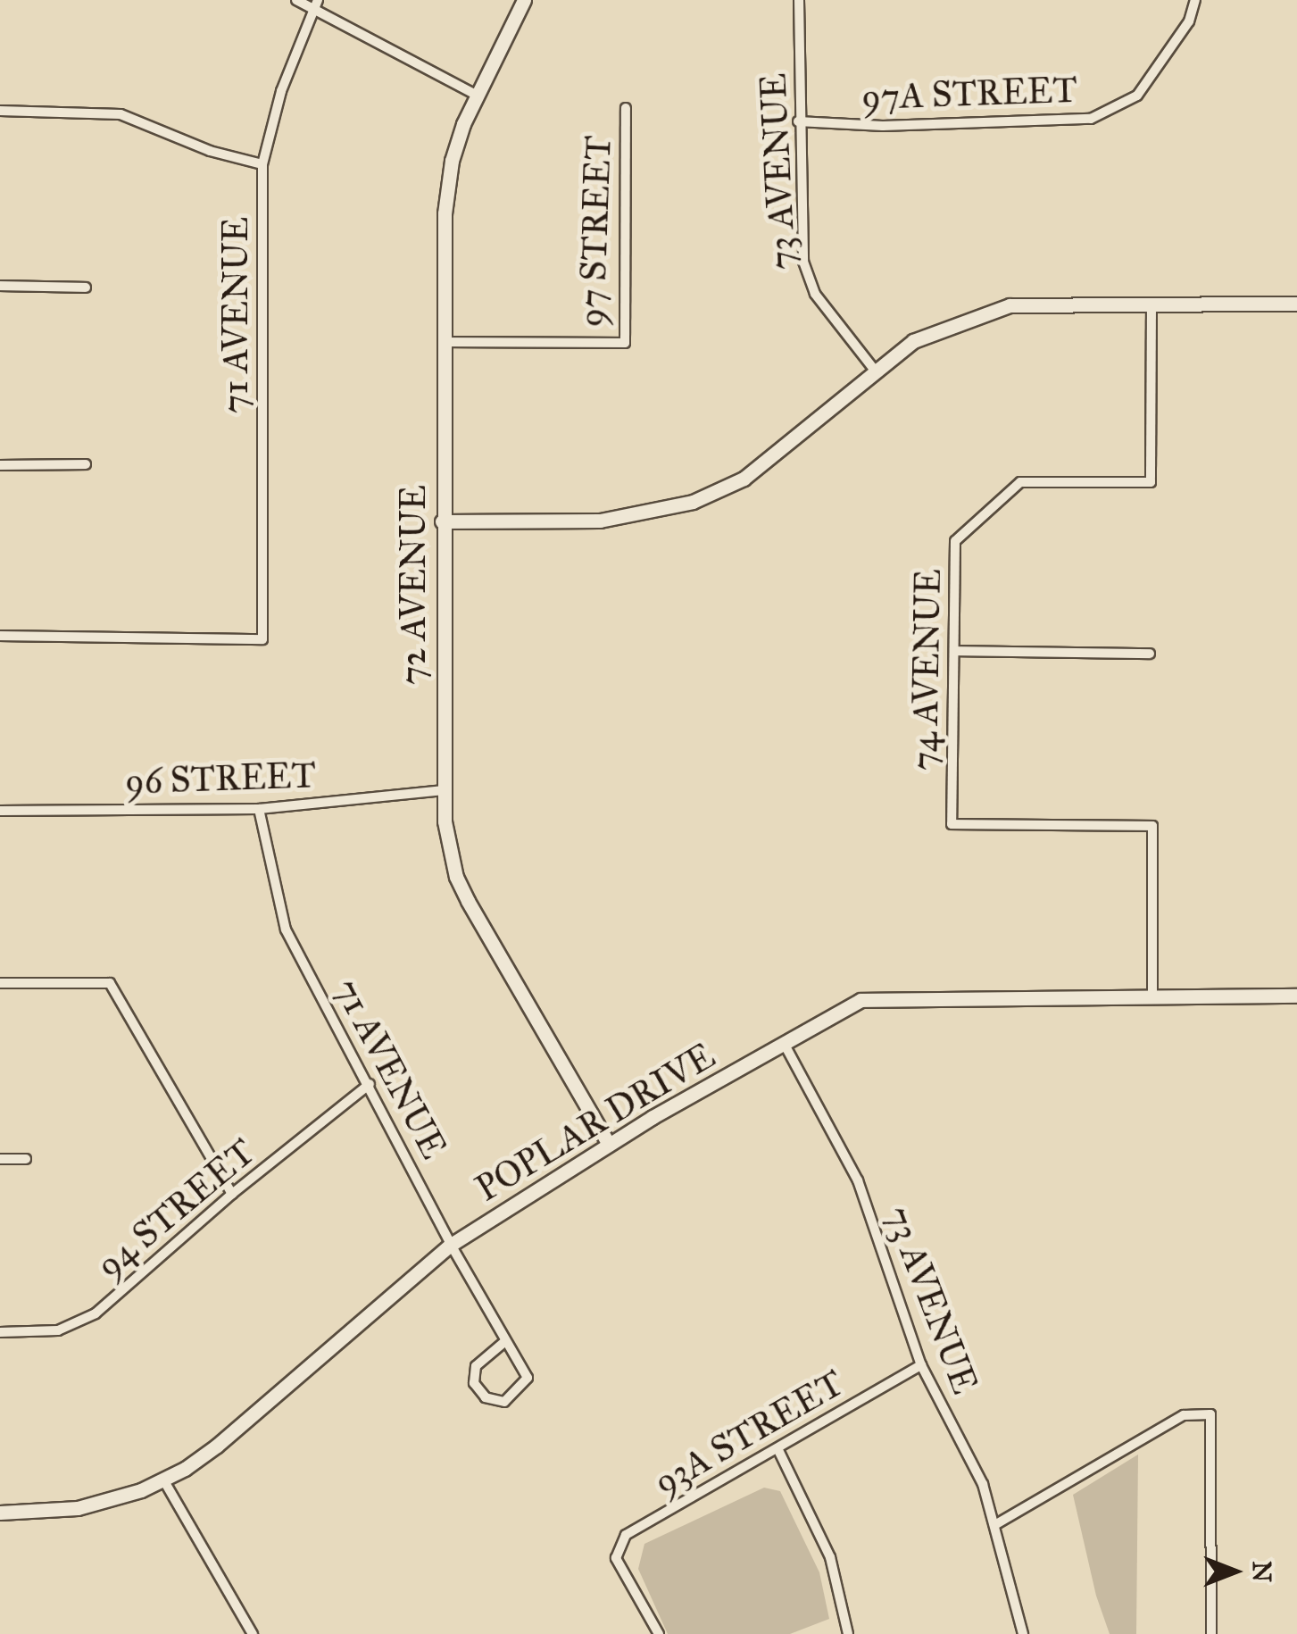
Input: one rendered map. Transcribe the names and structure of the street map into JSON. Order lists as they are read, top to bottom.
{
  "streets": {
    "street": [
      "97A STREET",
      "73 AVENUE",
      "97 STREET",
      "71 AVENUE",
      "72 AVENUE",
      "74 AVENUE",
      "96 STREET",
      "POPLAR DRIVE",
      "94 STREET",
      "93A STREET"
    ]
  },
  "crossings": [
    ["97A STREET", "73 AVENUE"],
    ["73 AVENUE", "POPLAR DRIVE"],
    ["73 AVENUE", "93A STREET"],
    ["97 STREET", "72 AVENUE"],
    ["71 AVENUE", "96 STREET"],
    ["71 AVENUE", "POPLAR DRIVE"],
    ["71 AVENUE", "94 STREET"],
    ["72 AVENUE", "96 STREET"],
    ["72 AVENUE", "POPLAR DRIVE"],
    ["74 AVENUE", "POPLAR DRIVE"]
  ],
  "north": "right"
}
